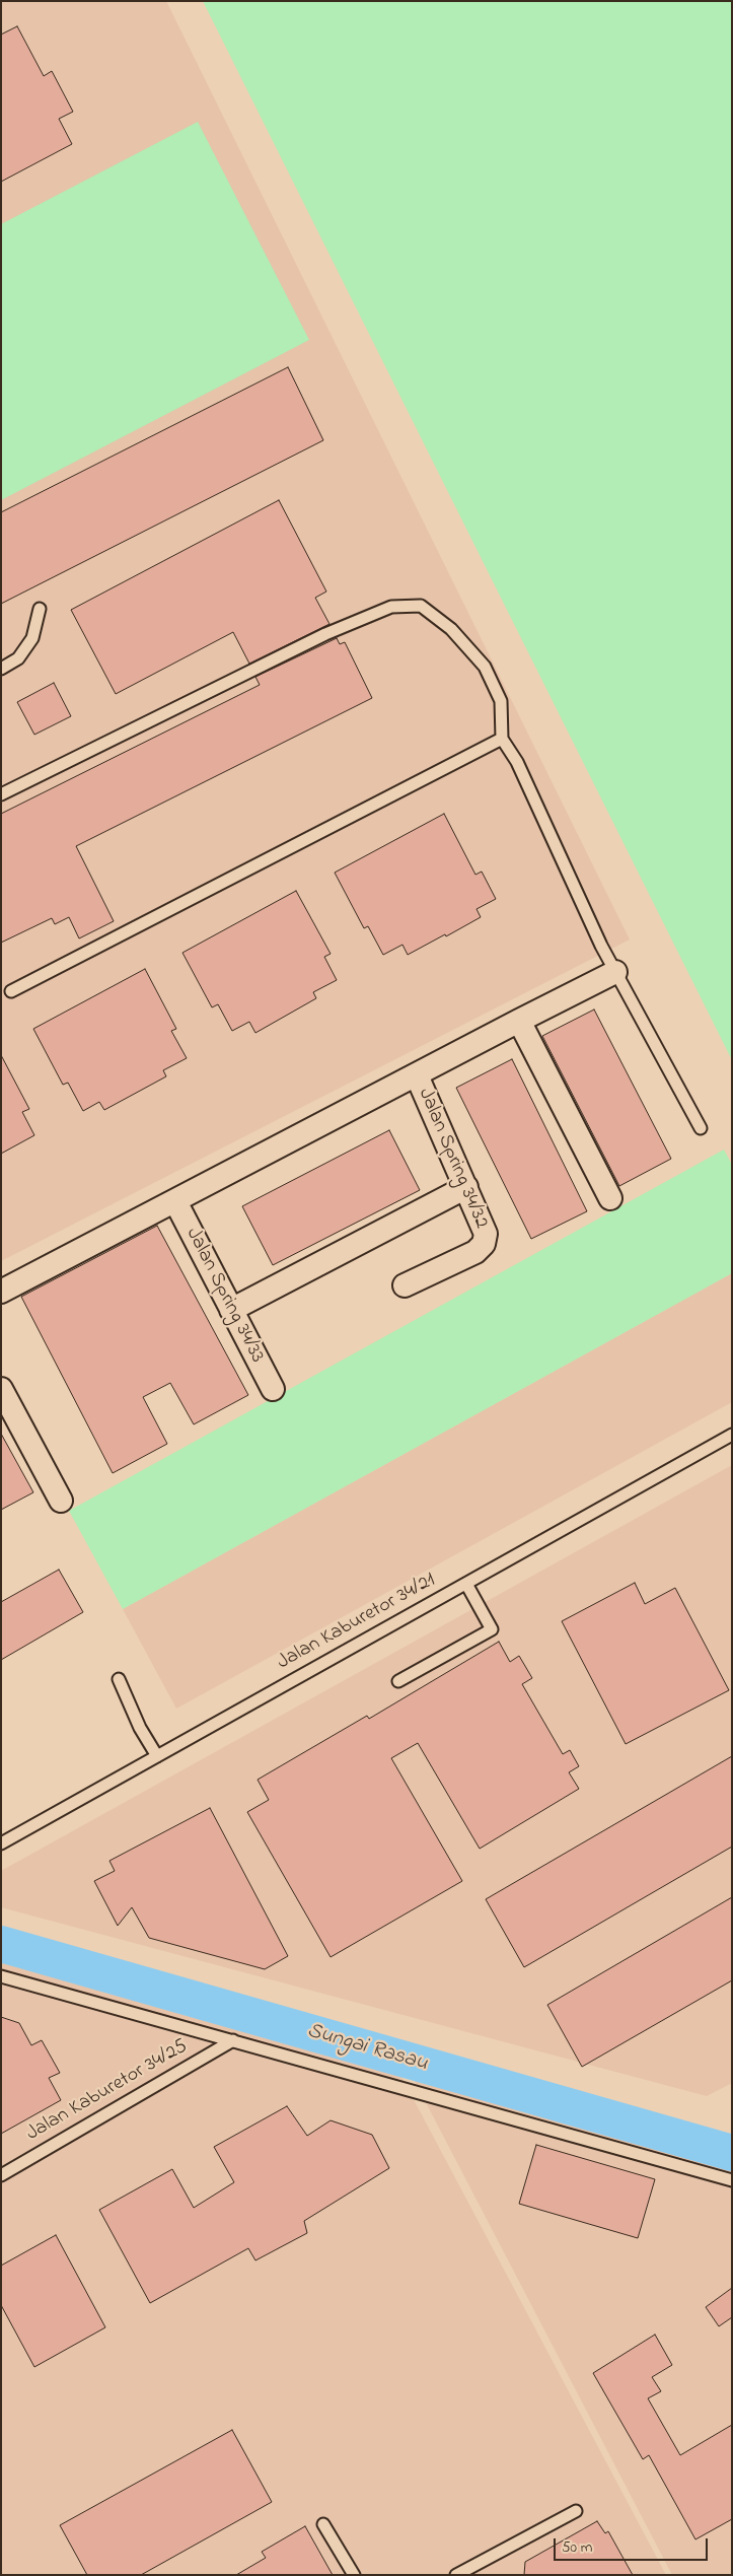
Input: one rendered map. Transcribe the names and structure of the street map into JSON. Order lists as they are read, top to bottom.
{
  "streets": {
    "street": ["Jalan Spring 34/32", "Jalan Spring 34/33"],
    "lane": ["Jalan Kaburetor 34/21", "Jalan Kaburetor 34/25"]
  },
  "water": ["Sungai Rasau"],
  "scale_bar": "50 m"
}
